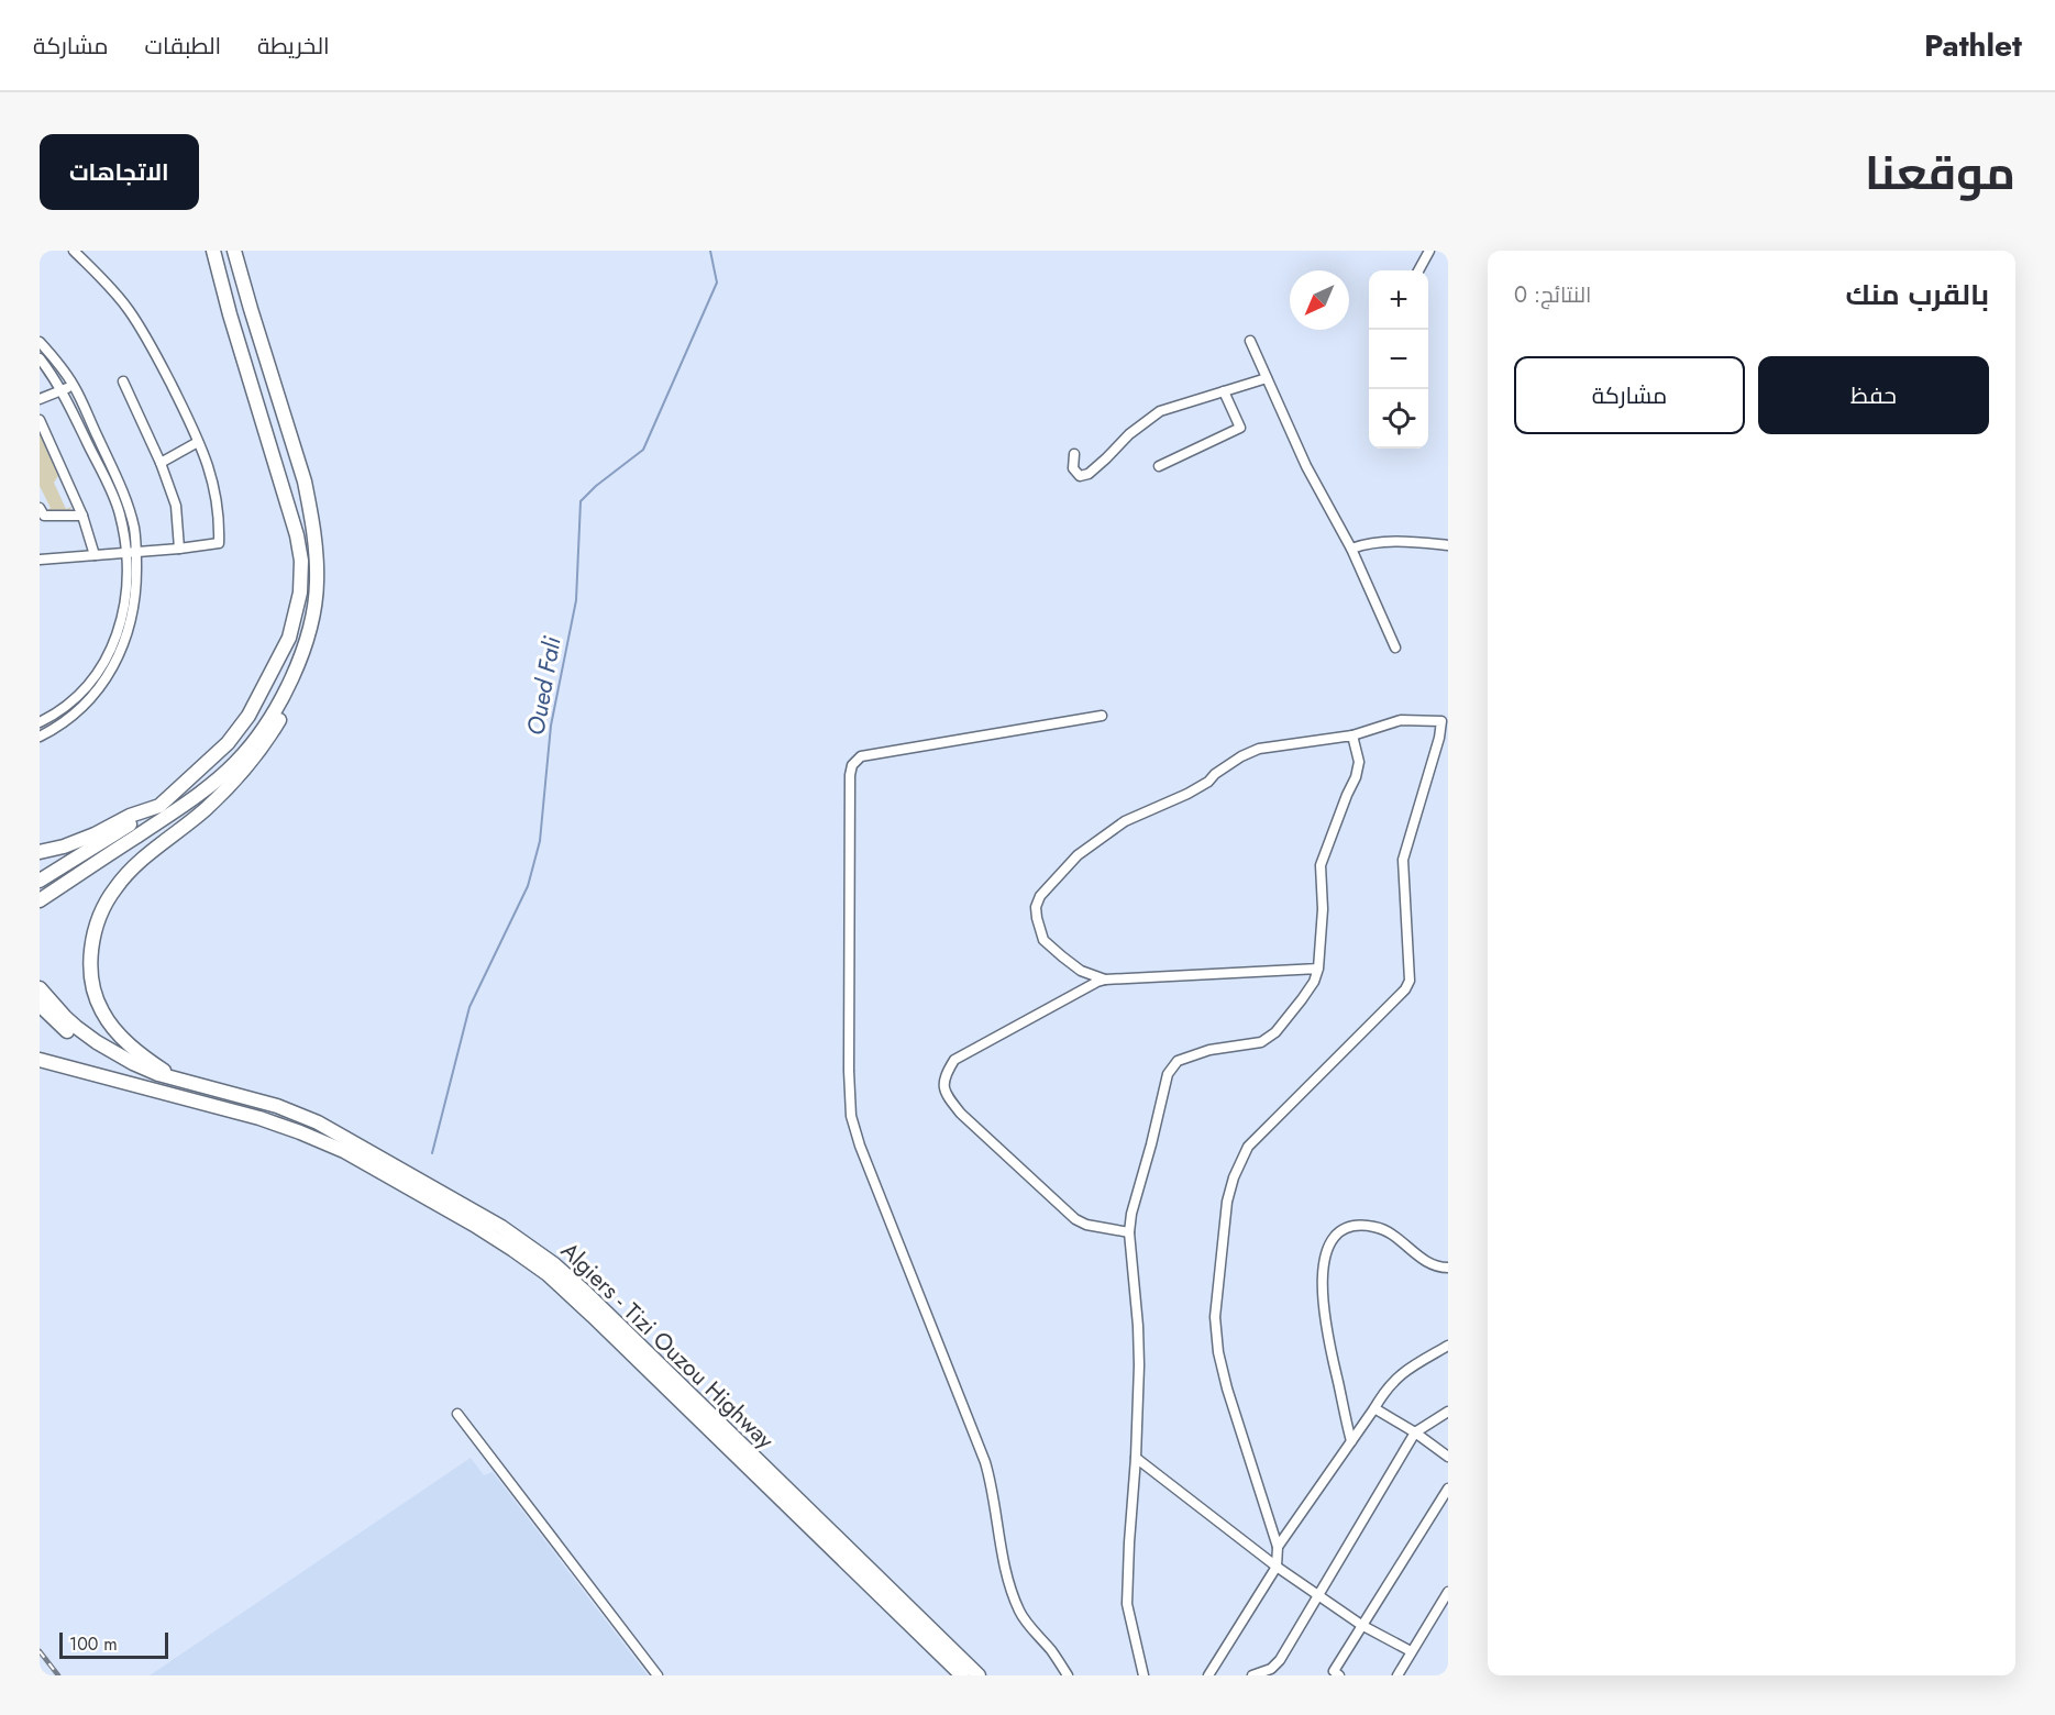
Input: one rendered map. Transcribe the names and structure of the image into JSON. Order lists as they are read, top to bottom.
{
  "streets": {
    "highway": ["Algiers - Tizi Ouzou Highway"]
  },
  "water": ["Oued Fali"],
  "scale_bar": "100 m",
  "north": "bottom left",
  "page": {
    "header": "Pathlet",
    "nav": ["الخريطة", "الطبقات", "مشاركة"],
    "title": "موقعنا",
    "buttons": [
      "الاتجاهات",
      ["حفظ", "مشاركة"]
    ],
    "heading": ["بالقرب منك", "النتائج: 0"],
    "map_buttons": ["+", "−"],
    "scale": "100 m"
  }
}
